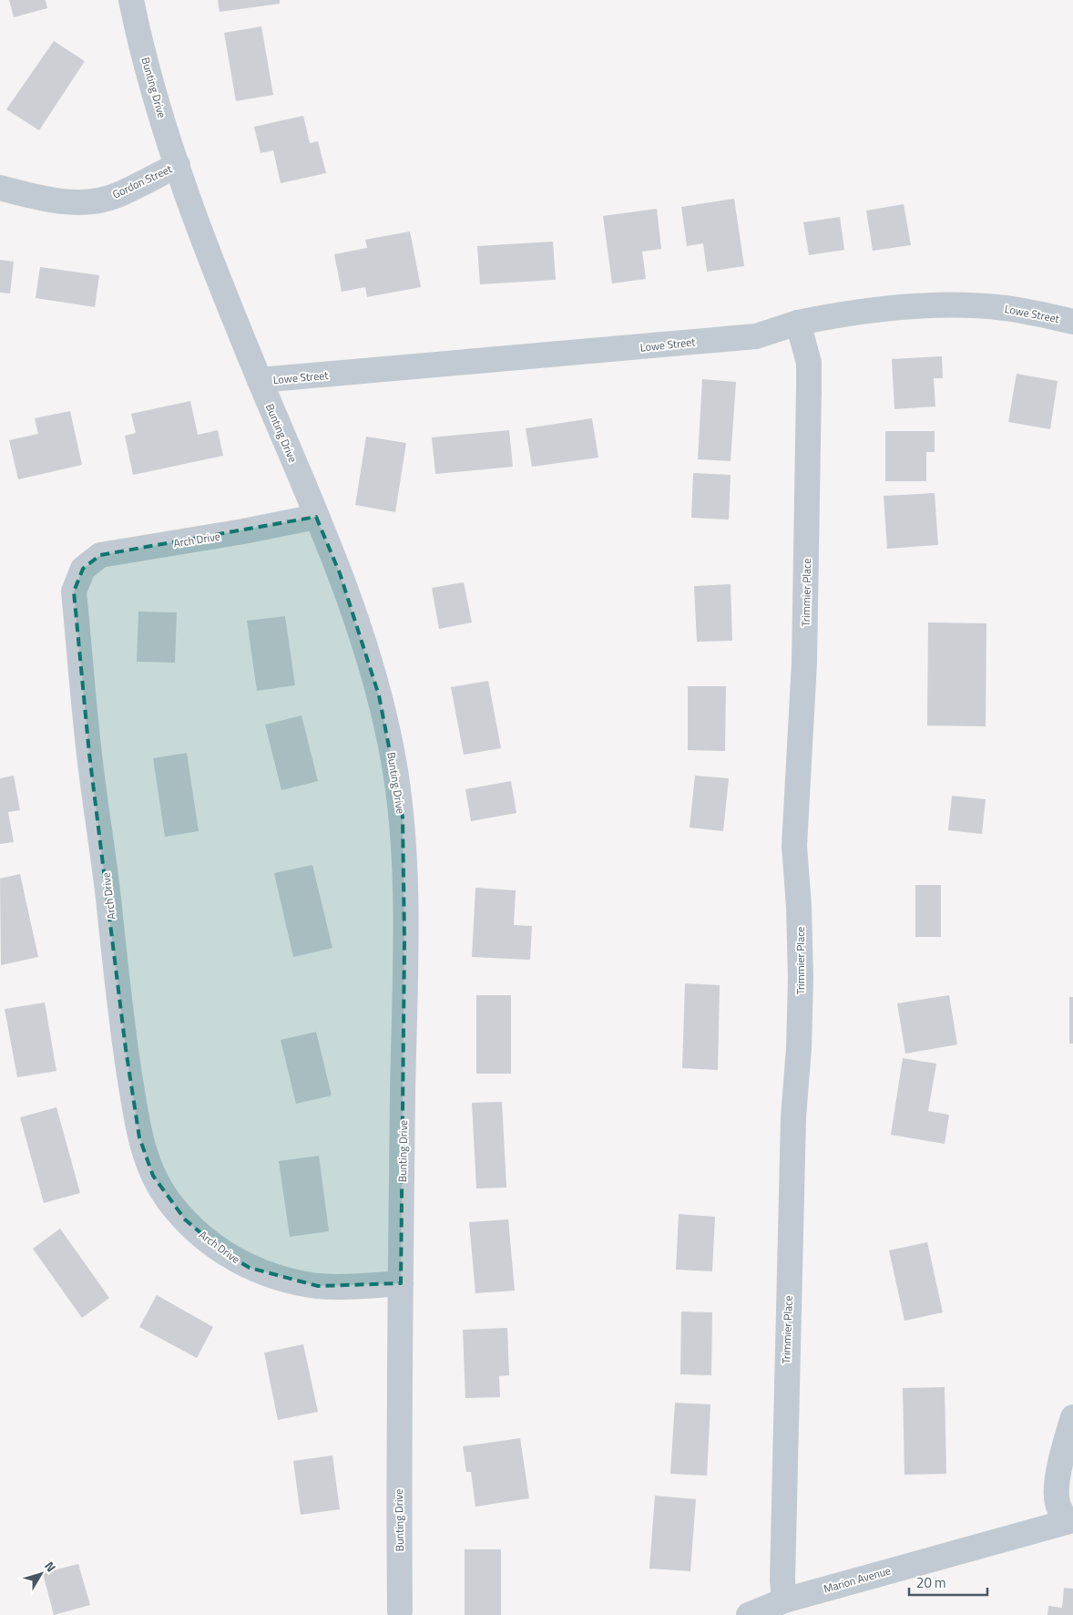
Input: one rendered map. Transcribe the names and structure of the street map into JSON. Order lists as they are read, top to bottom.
{
  "streets": {
    "street": [
      "Bunting Drive",
      "Gordon Street",
      "Lowe Street",
      "Arch Drive",
      "Trimmier Place",
      "Marion Avenue"
    ]
  },
  "crossings": [
    ["Bunting Drive", "Gordon Street"],
    ["Bunting Drive", "Lowe Street"],
    ["Bunting Drive", "Arch Drive"],
    ["Lowe Street", "Trimmier Place"],
    ["Trimmier Place", "Marion Avenue"]
  ],
  "scale_bar": "20 m",
  "north": "top right"
}
